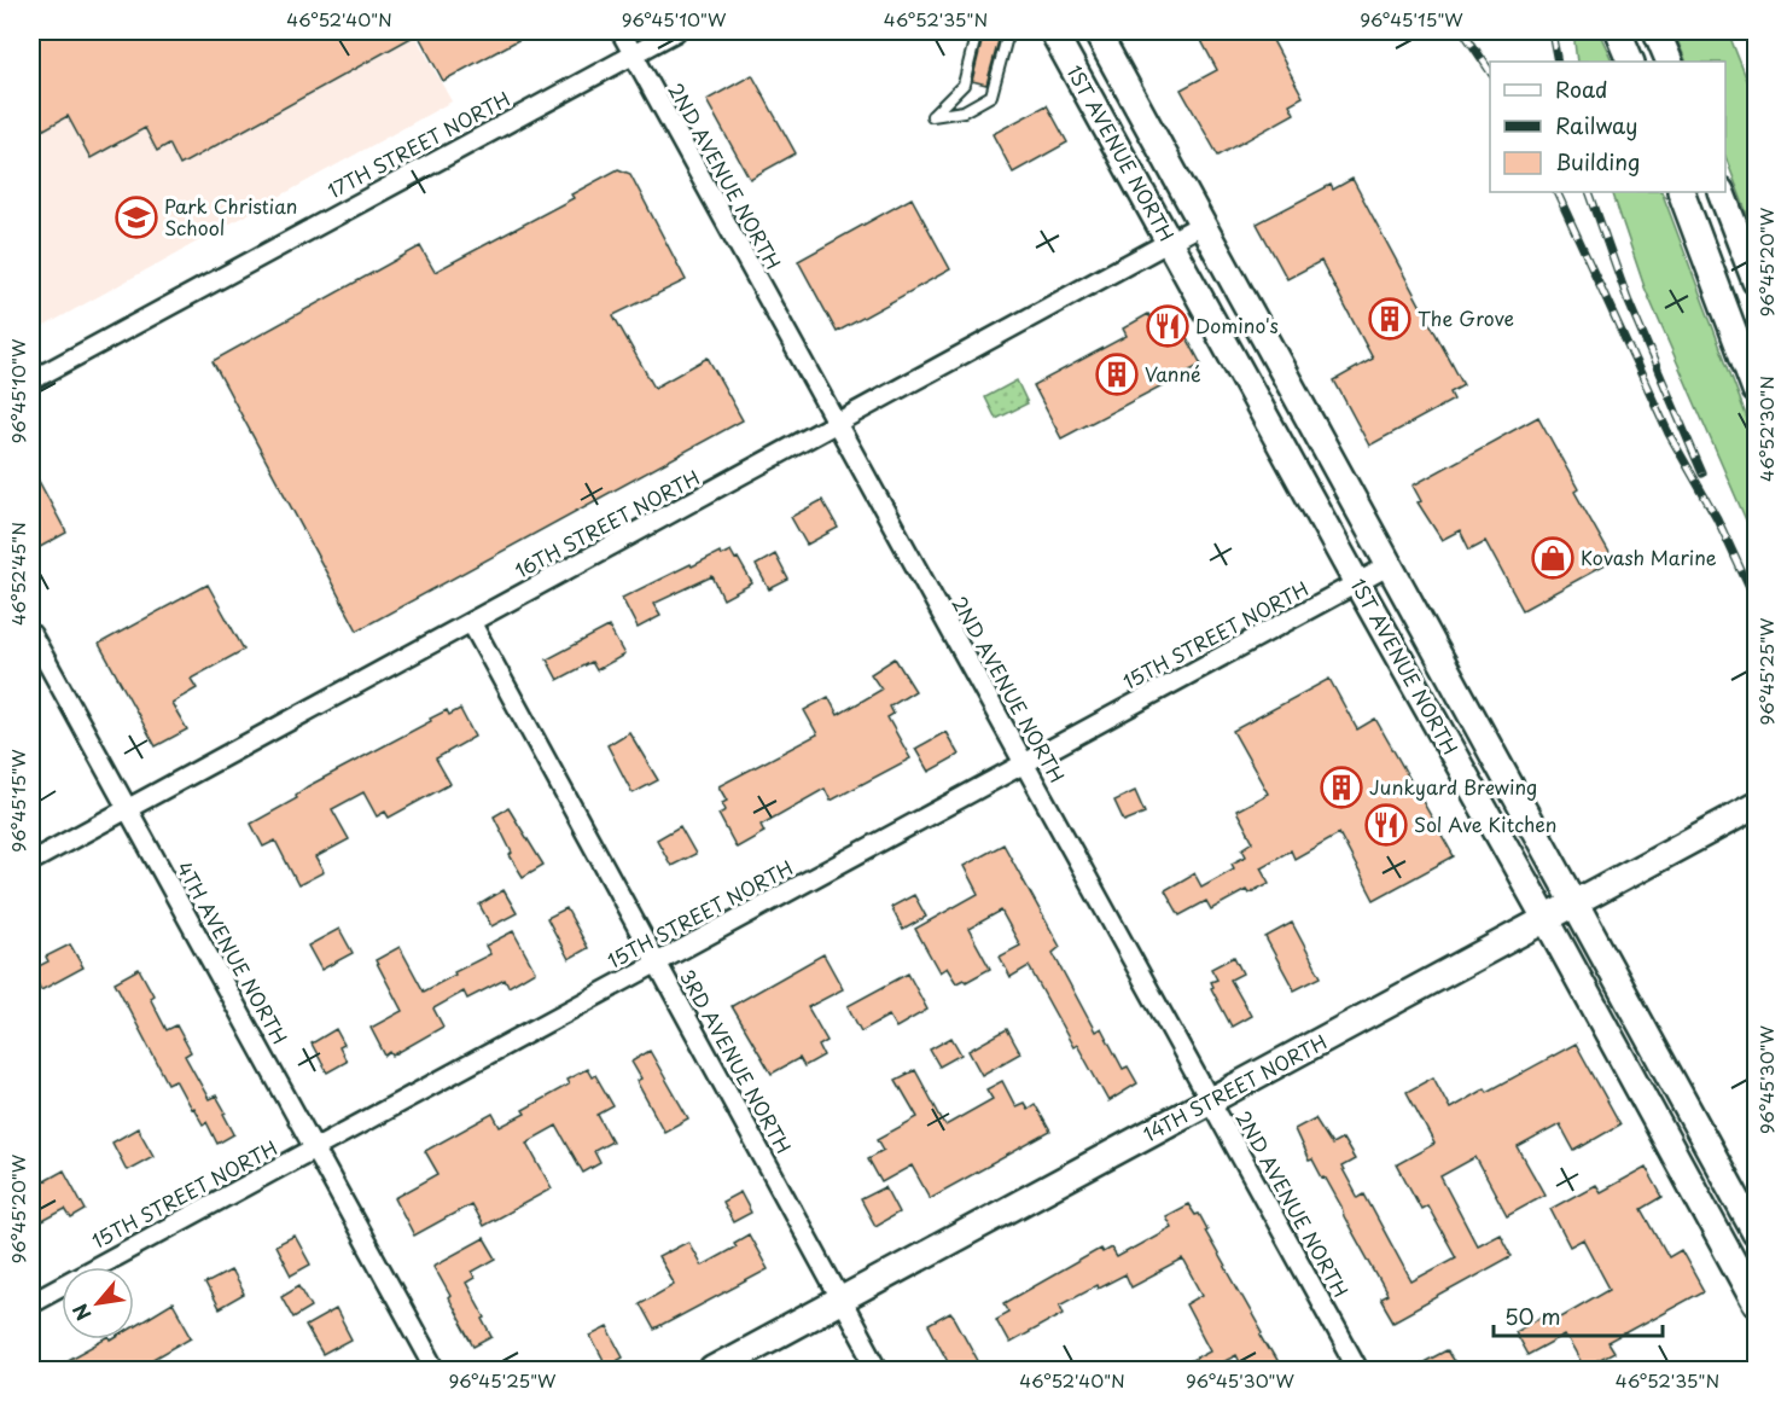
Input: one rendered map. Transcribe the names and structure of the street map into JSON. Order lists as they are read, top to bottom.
{
  "streets": {
    "main road": ["1ST AVENUE NORTH", "14TH STREET NORTH"],
    "street": [
      "17TH STREET NORTH",
      "2ND AVENUE NORTH",
      "16TH STREET NORTH",
      "15TH STREET NORTH",
      "4TH AVENUE NORTH",
      "3RD AVENUE NORTH"
    ]
  },
  "crossings": [
    ["17TH STREET NORTH", "2ND AVENUE NORTH"],
    ["1ST AVENUE NORTH", "16TH STREET NORTH"],
    ["1ST AVENUE NORTH", "15TH STREET NORTH"],
    ["1ST AVENUE NORTH", "14TH STREET NORTH"],
    ["2ND AVENUE NORTH", "16TH STREET NORTH"],
    ["2ND AVENUE NORTH", "15TH STREET NORTH"],
    ["2ND AVENUE NORTH", "14TH STREET NORTH"],
    ["16TH STREET NORTH", "4TH AVENUE NORTH"],
    ["16TH STREET NORTH", "3RD AVENUE NORTH"],
    ["15TH STREET NORTH", "4TH AVENUE NORTH"],
    ["15TH STREET NORTH", "3RD AVENUE NORTH"],
    ["3RD AVENUE NORTH", "14TH STREET NORTH"]
  ],
  "places": {
    "school or university": ["Park Christian School"],
    "building": ["The Grove", "Vanné", "Junkyard Brewing"],
    "restaurant": ["Domino's", "Sol Ave Kitchen"],
    "shop": ["Kovash Marine"]
  },
  "legend": ["Road", "Railway", "Building"],
  "scale_bar": "50 m",
  "north": "bottom left",
  "coordinates": [
    "46°52'40\"N",
    "96°45'10\"W",
    "46°52'35\"N",
    "96°45'15\"W",
    "96°45'20\"W",
    "46°52'30\"N",
    "46°52'45\"N",
    "96°45'25\"W",
    "96°45'30\"W"
  ]
}
